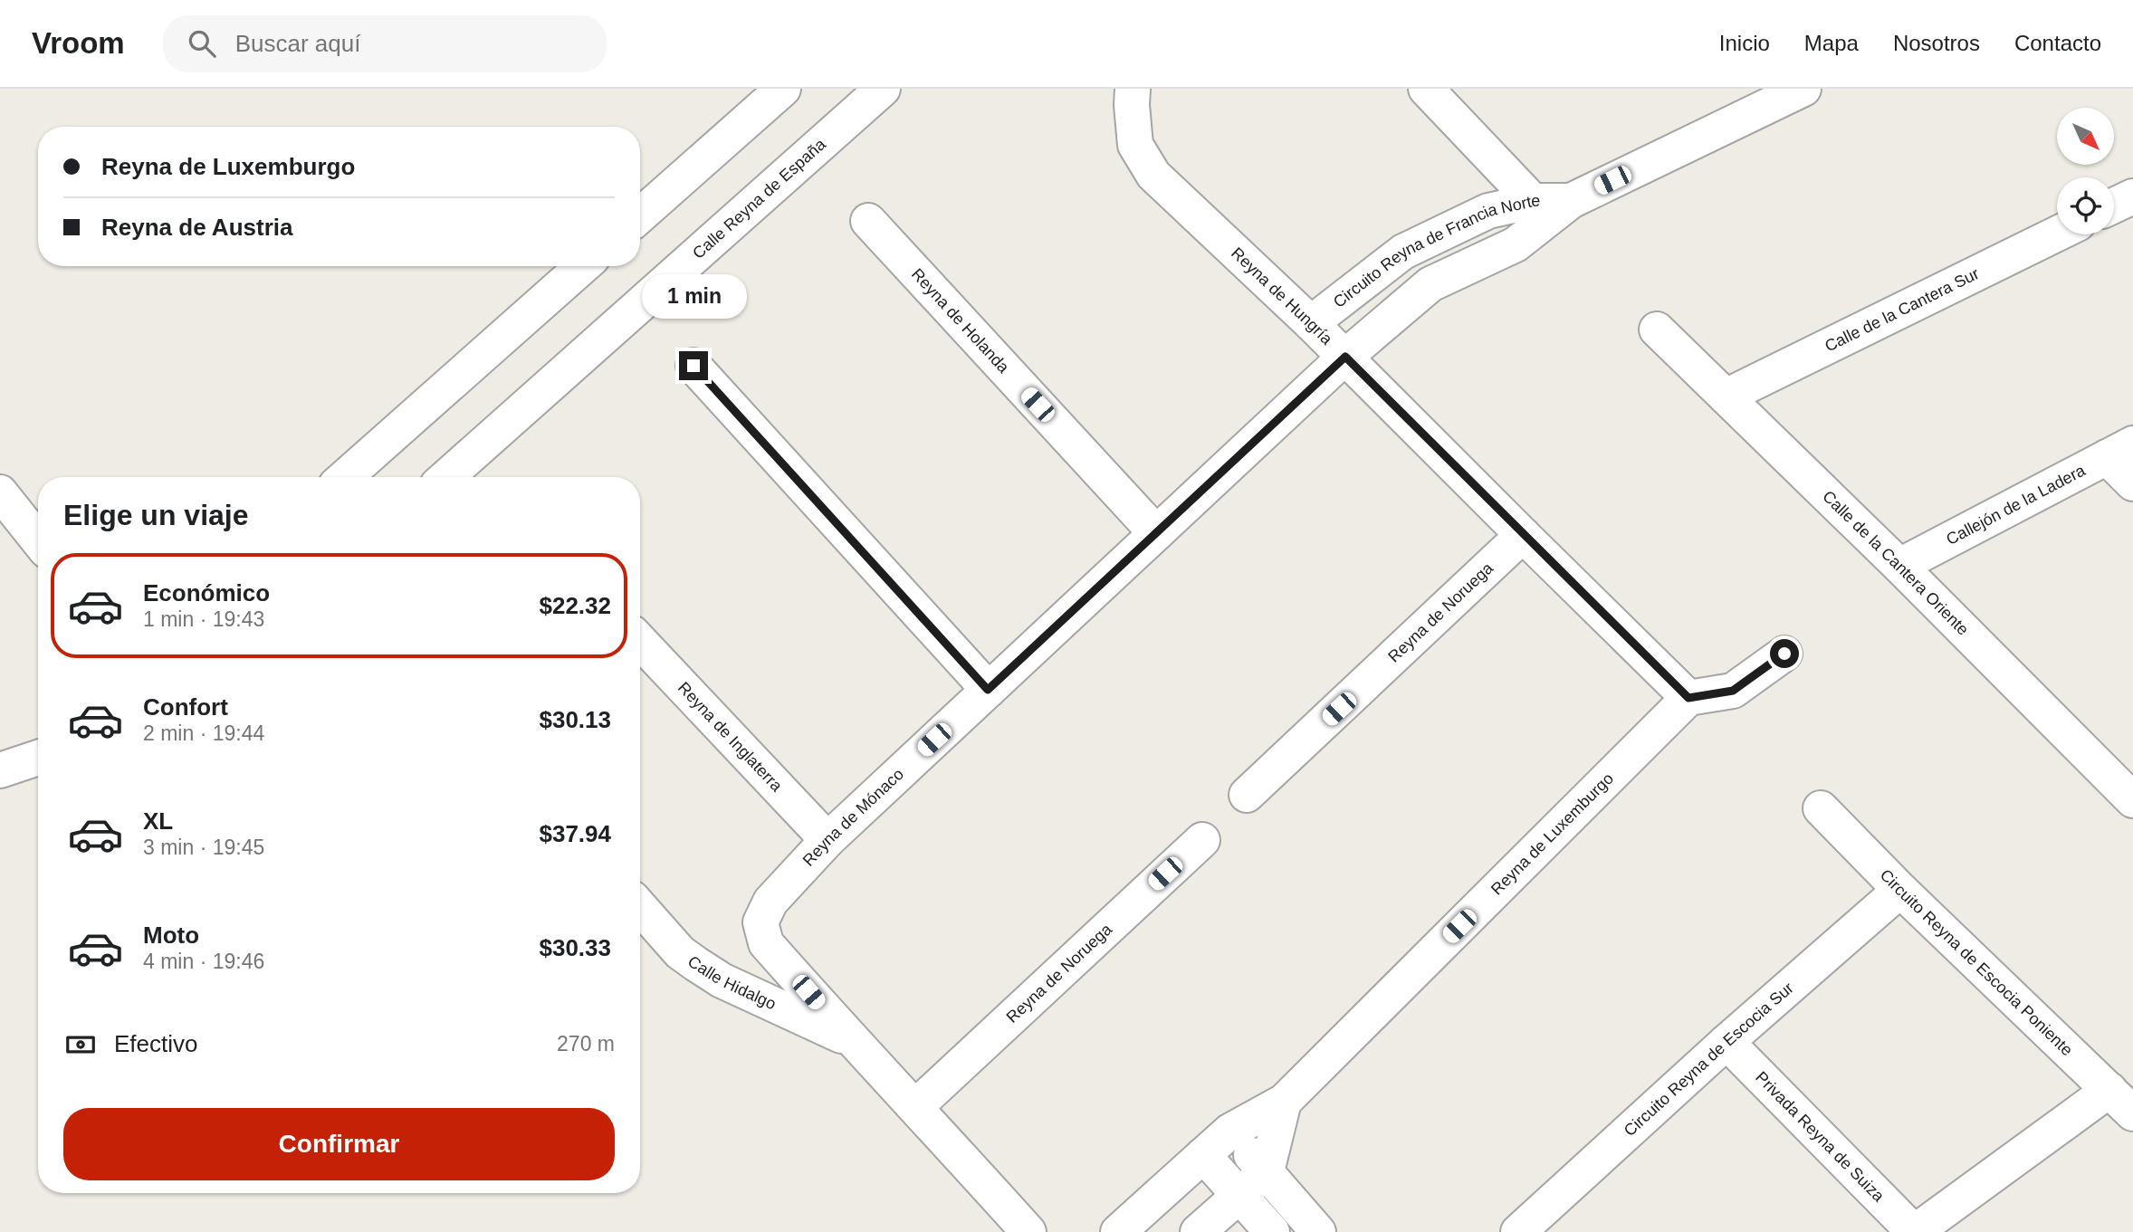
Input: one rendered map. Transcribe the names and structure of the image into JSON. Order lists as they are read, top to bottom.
{
  "streets": {
    "street": [
      "Calle Reyna de España",
      "Circuito Reyna de Francia Norte",
      "Reyna de Hungría",
      "Calle de la Cantera Sur",
      "Reyna de Holanda",
      "Callejón de la Ladera",
      "Calle de la Cantera Oriente",
      "Reyna de Noruega",
      "Reyna de Inglaterra",
      "Reyna de Mónaco",
      "Reyna de Luxemburgo",
      "Circuito Reyna de Escocia Poniente",
      "Calle Hidalgo",
      "Circuito Reyna de Escocia Sur",
      "Privada Reyna de Suiza"
    ]
  },
  "crossings": [
    ["Circuito Reyna de Francia Norte", "Reyna de Hungría"],
    ["Circuito Reyna de Francia Norte", "Reyna de Mónaco"],
    ["Reyna de Hungría", "Reyna de Noruega"],
    ["Reyna de Hungría", "Reyna de Mónaco"],
    ["Reyna de Hungría", "Reyna de Luxemburgo"],
    ["Calle de la Cantera Sur", "Calle de la Cantera Oriente"],
    ["Reyna de Holanda", "Reyna de Mónaco"],
    ["Callejón de la Ladera", "Calle de la Cantera Oriente"],
    ["Reyna de Noruega", "Calle Hidalgo"],
    ["Reyna de Inglaterra", "Reyna de Mónaco"],
    ["Reyna de Mónaco", "Calle Hidalgo"],
    ["Circuito Reyna de Escocia Poniente", "Circuito Reyna de Escocia Sur"],
    ["Circuito Reyna de Escocia Sur", "Privada Reyna de Suiza"]
  ],
  "north": "bottom right",
  "page": {
    "header": "Vroom",
    "search": "Buscar aquí",
    "nav": [
      "Inicio",
      "Mapa",
      "Nosotros",
      "Contacto"
    ],
    "banner": ["Reyna de Luxemburgo", "Reyna de Austria"],
    "bubble": "1 min",
    "heading": "Elige un viaje",
    "list": [
      {
        "name": "Económico",
        "note": "1 min · 19:43",
        "value": "$22.32"
      },
      {
        "name": "Confort",
        "note": "2 min · 19:44",
        "value": "$30.13"
      },
      {
        "name": "XL",
        "note": "3 min · 19:45",
        "value": "$37.94"
      },
      {
        "name": "Moto",
        "note": "4 min · 19:46",
        "value": "$30.33"
      }
    ],
    "pay": ["Efectivo", "270 m"],
    "buttons": "Confirmar"
  }
}
